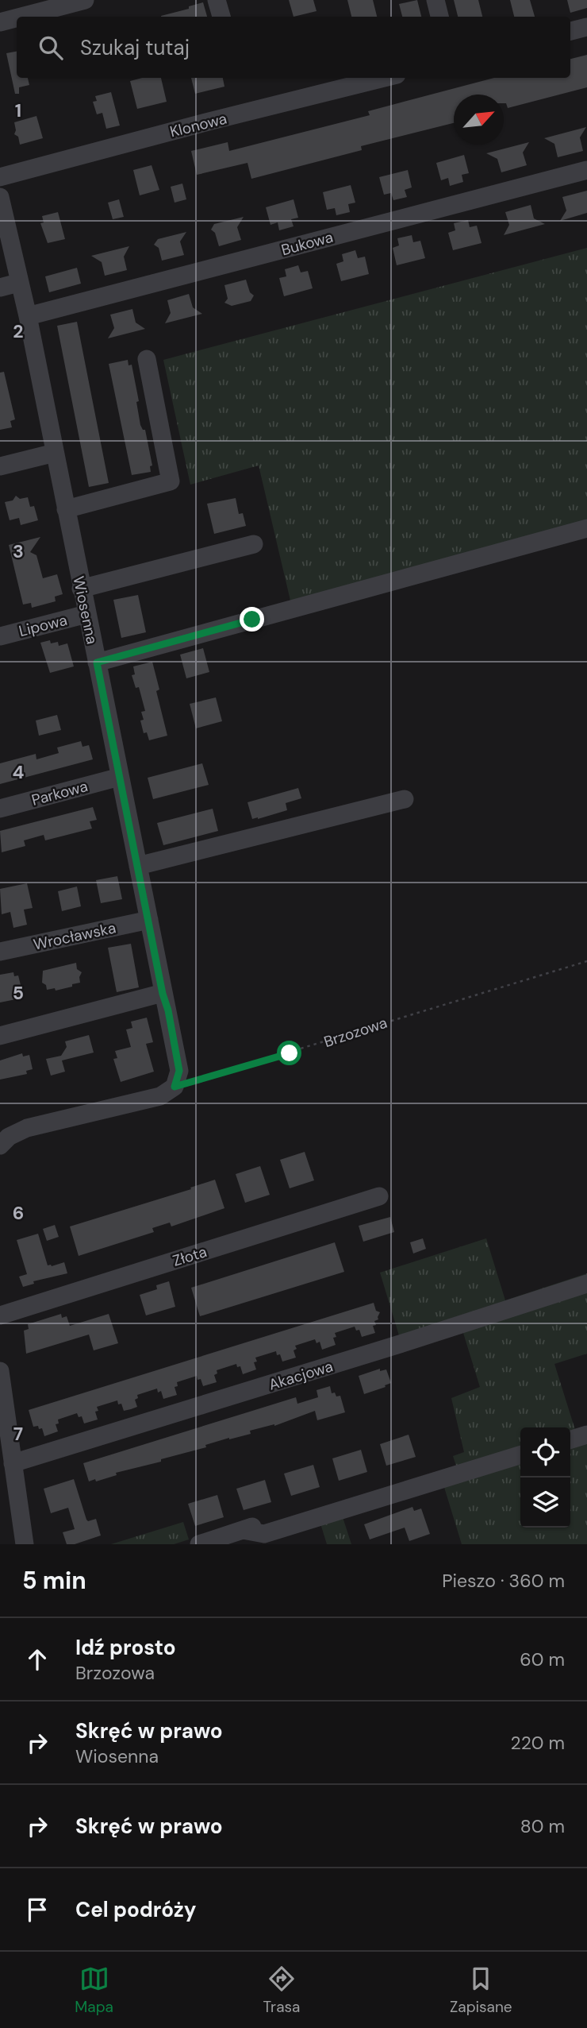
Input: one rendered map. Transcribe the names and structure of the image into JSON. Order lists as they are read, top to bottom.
{
  "streets": {
    "street": [
      "Klonowa",
      "Bukowa",
      "Wiosenna",
      "Lipowa",
      "Parkowa",
      "Wrocławska",
      "Złota",
      "Akacjowa"
    ],
    "path": ["Brzozowa"]
  },
  "crossings": [
    ["Bukowa", "Wiosenna"],
    ["Wiosenna", "Lipowa"],
    ["Wiosenna", "Parkowa"],
    ["Wiosenna", "Wrocławska"],
    ["Wiosenna", "Brzozowa"]
  ],
  "north": "top right",
  "page": {
    "search": "Szukaj tutaj",
    "heading": ["5 min", "Pieszo · 360 m"],
    "list": [
      ["Idź prosto", "Brzozowa", "60 m"],
      ["Skręć w prawo", "Wiosenna", "220 m"],
      ["Skręć w prawo", "80 m"],
      "Cel podróży"
    ],
    "nav": ["Mapa", "Trasa", "Zapisane"]
  },
  "grid": {
    "rows": [
      "1",
      "2",
      "3",
      "4",
      "5",
      "6",
      "7"
    ]
  }
}
